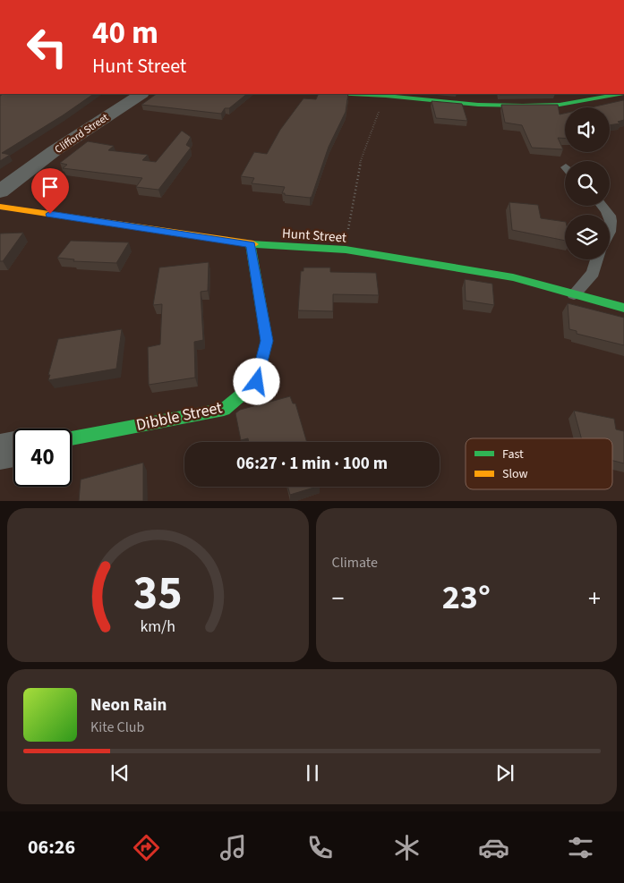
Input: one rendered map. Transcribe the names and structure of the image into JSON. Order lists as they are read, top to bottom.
{
  "streets": {
    "street": ["Clifford Street", "Hunt Street", "Dibble Street"]
  },
  "crossings": [
    ["Hunt Street", "Dibble Street"]
  ],
  "legend": ["Fast", "Slow"],
  "page": {
    "turn": ["40 m", "Hunt Street"],
    "limit": "40",
    "trip": "06:27 · 1 min · 100 m",
    "tile": "Climate",
    "heat": ["−", "23°", "+"],
    "song": ["Neon Rain", "Kite Club"],
    "tabs": "06:26",
    "gauge": ["35", "km/h"]
  }
}
